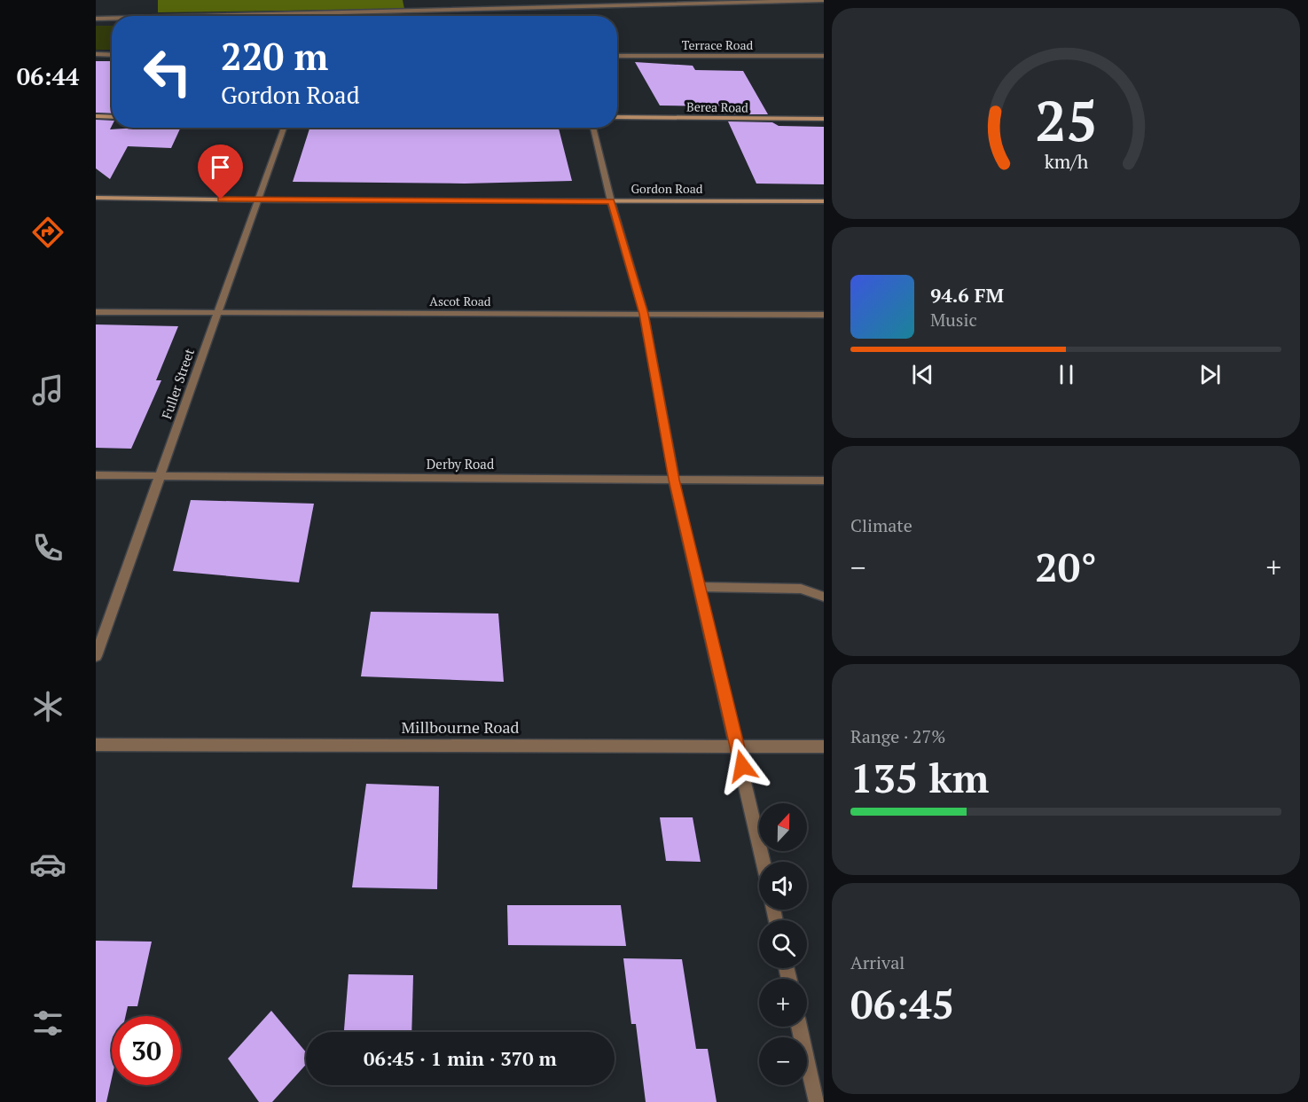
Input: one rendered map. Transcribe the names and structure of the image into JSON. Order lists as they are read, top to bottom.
{
  "streets": {
    "street": [
      "Terrace Road",
      "Berea Road",
      "Gordon Road",
      "Ascot Road",
      "Fuller Street",
      "Derby Road",
      "Millbourne Road"
    ]
  },
  "crossings": [
    ["Gordon Road", "Fuller Street"],
    ["Ascot Road", "Fuller Street"],
    ["Fuller Street", "Derby Road"]
  ],
  "north": "top",
  "page": {
    "tabs": "06:44",
    "turn": ["220 m", "Gordon Road"],
    "song": ["94.6 FM", "Music"],
    "tile": [
      "Climate",
      ["Range · 27%", "135 km"],
      ["Arrival", "06:45"]
    ],
    "heat": ["−", "20°", "+"],
    "map_buttons": ["+", "−"],
    "limit": "30",
    "trip": "06:45 · 1 min · 370 m",
    "gauge": ["25", "km/h"]
  }
}
